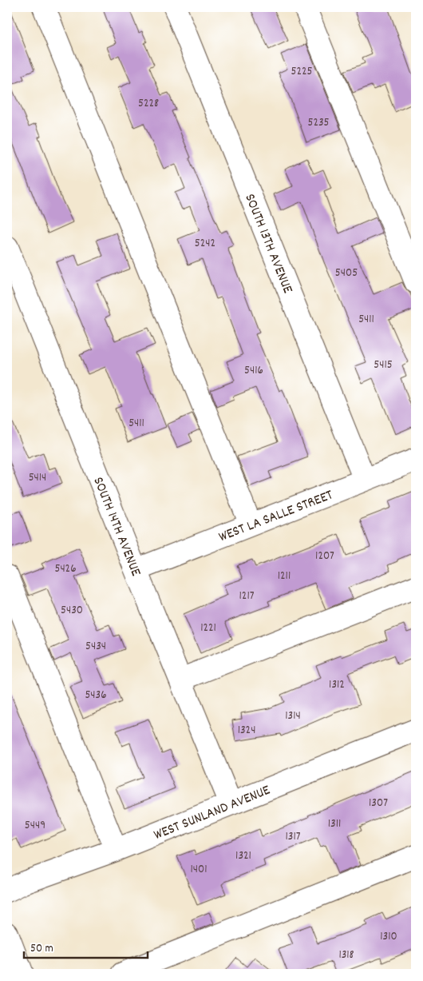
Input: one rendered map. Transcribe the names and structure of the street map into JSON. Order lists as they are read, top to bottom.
{
  "streets": {
    "street": [
      "SOUTH 13TH AVENUE",
      "WEST LA SALLE STREET",
      "SOUTH 14TH AVENUE",
      "WEST SUNLAND AVENUE"
    ]
  },
  "crossings": [
    ["SOUTH 13TH AVENUE", "WEST LA SALLE STREET"],
    ["WEST LA SALLE STREET", "SOUTH 14TH AVENUE"],
    ["SOUTH 14TH AVENUE", "WEST SUNLAND AVENUE"]
  ],
  "house_numbers": [
    "5225",
    "5228",
    "5235",
    "5242",
    "5405",
    "5411",
    "5415",
    "5416",
    "5411",
    "5414",
    "1207",
    "5426",
    "1211",
    "1217",
    "5430",
    "1221",
    "5434",
    "1312",
    "5436",
    "1314",
    "1324",
    "1307",
    "1311",
    "5449",
    "1317",
    "1321",
    "1401",
    "1310",
    "1318"
  ],
  "scale_bar": "50 m"
}
